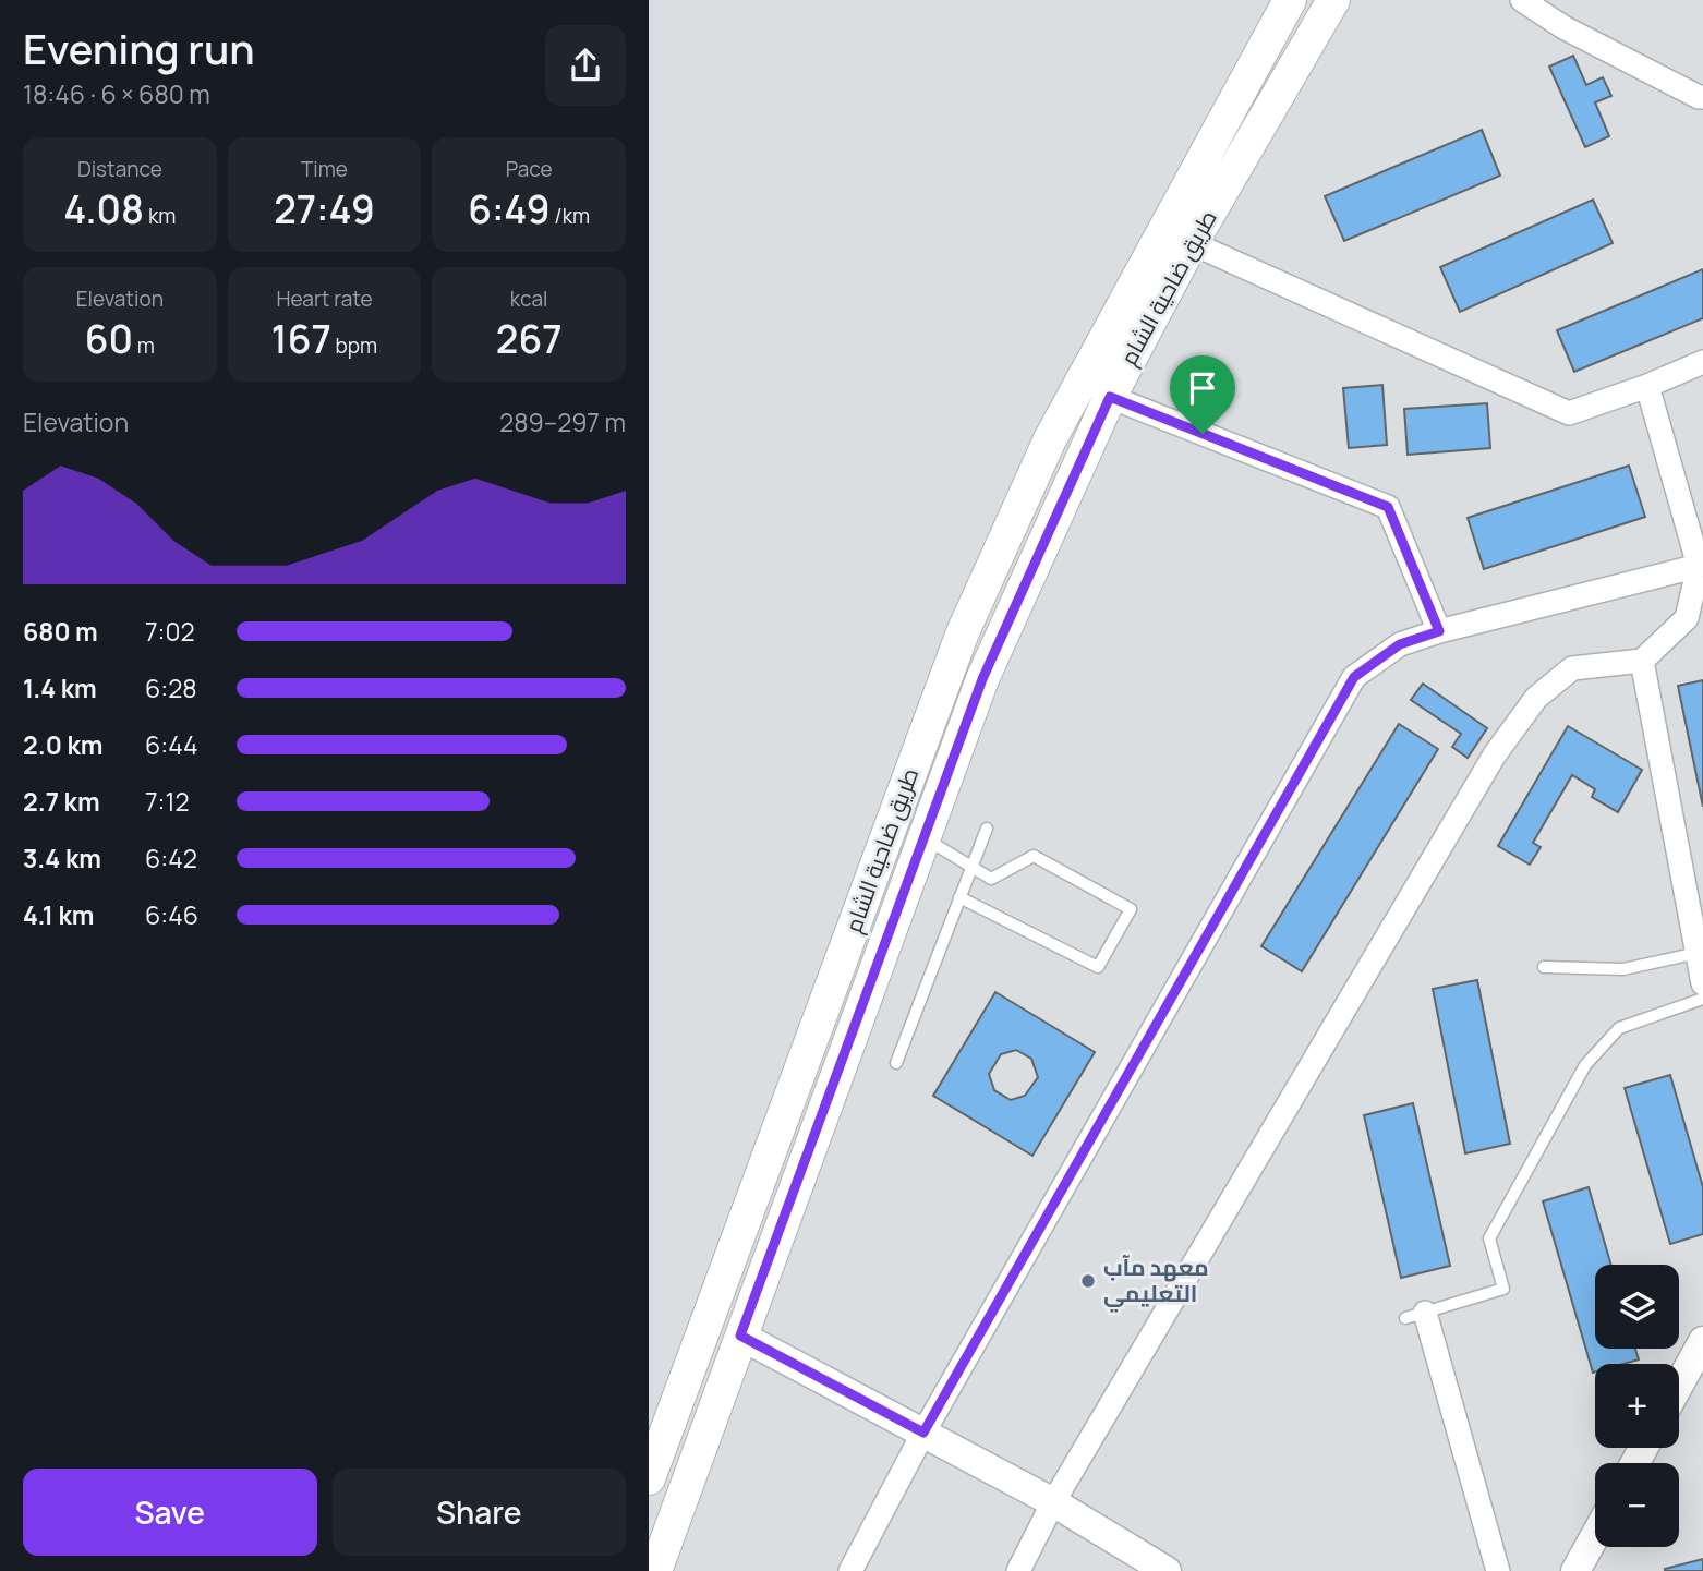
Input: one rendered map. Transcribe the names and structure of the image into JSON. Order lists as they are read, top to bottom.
{
  "streets": {
    "main road": ["طريق ضاحية الشام"]
  },
  "places": ["معهد مآب التعليمي"],
  "page": {
    "heading": ["Evening run", "18:46 · 6 × 680 m"],
    "stats": [
      ["Distance", "4.08 km"],
      ["Time", "27:49"],
      ["Pace", "6:49 /km"],
      ["Elevation", "60 m"],
      ["Heart rate", "167 bpm"],
      ["kcal", "267"]
    ],
    "chart": ["Elevation", "289–297 m"],
    "list": [
      {
        "name": "680 m",
        "note": "7:02"
      },
      {
        "name": "1.4 km",
        "note": "6:28"
      },
      {
        "name": "2.0 km",
        "note": "6:44"
      },
      {
        "name": "2.7 km",
        "note": "7:12"
      },
      {
        "name": "3.4 km",
        "note": "6:42"
      },
      {
        "name": "4.1 km",
        "note": "6:46"
      }
    ],
    "map_buttons": ["+", "−"],
    "buttons": ["Save", "Share"]
  }
}
